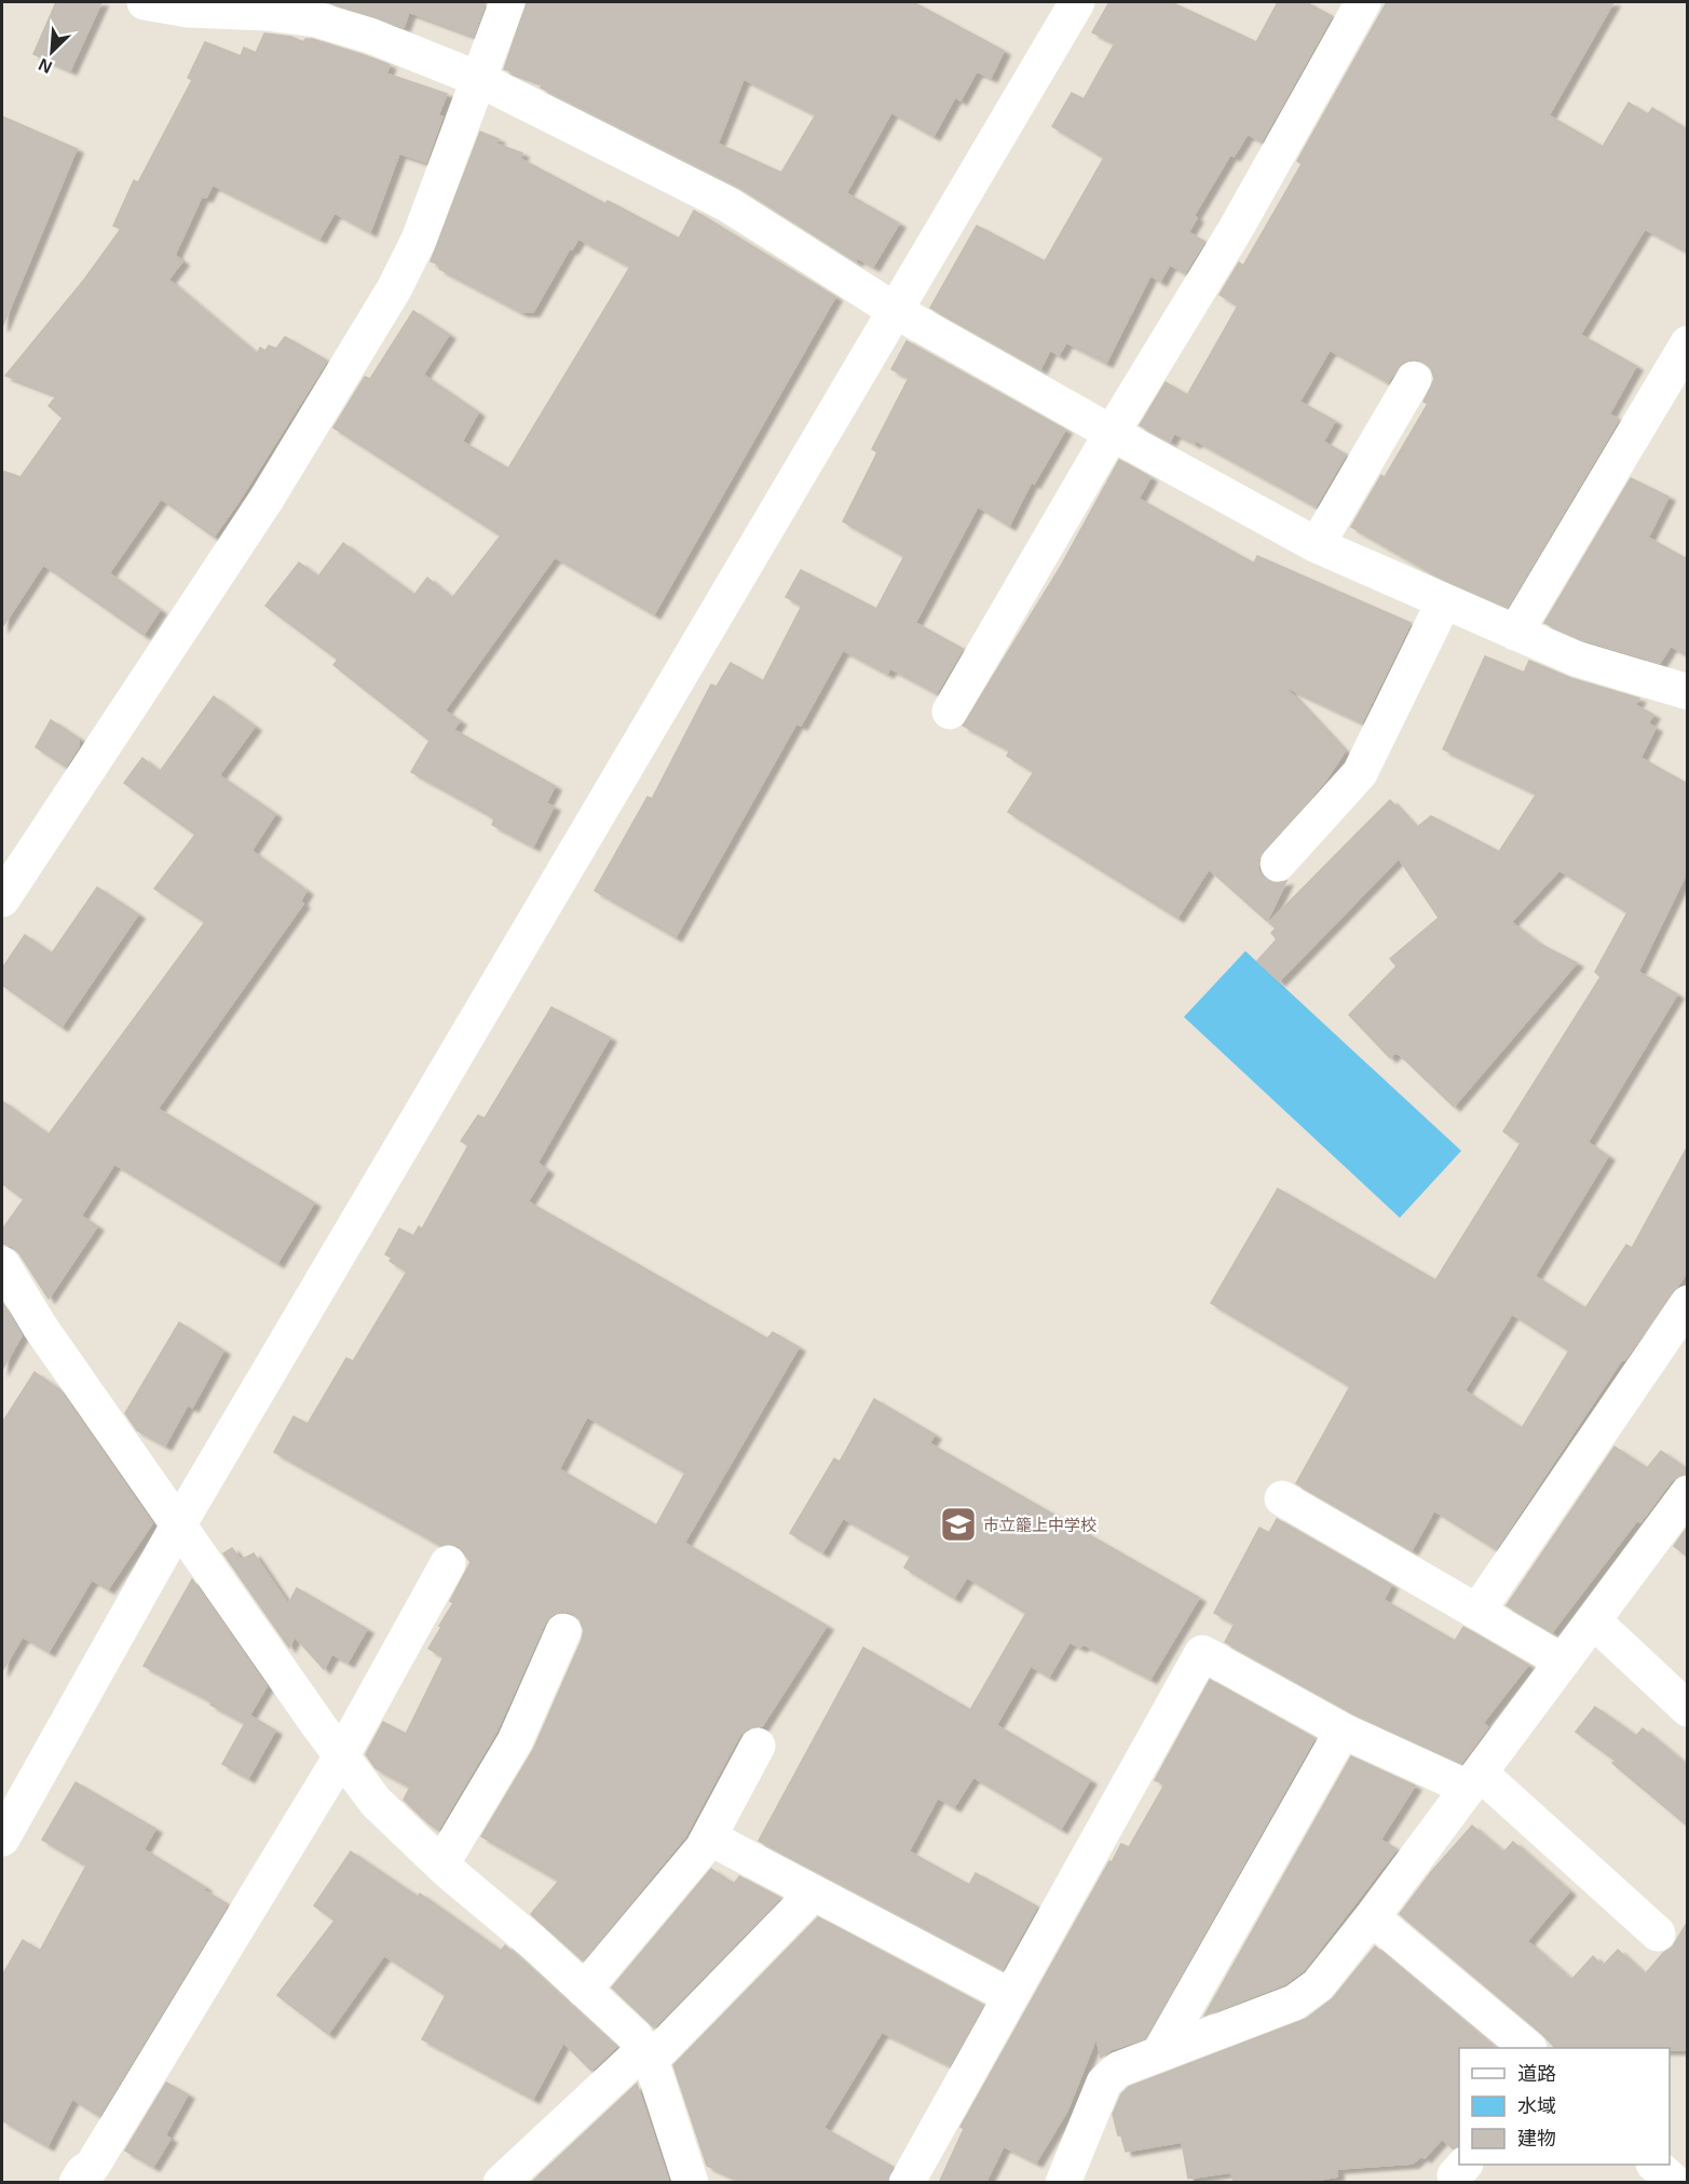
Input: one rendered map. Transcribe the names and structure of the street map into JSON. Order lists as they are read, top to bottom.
{
  "places": {
    "school or university": ["市立籠上中学校"]
  },
  "legend": ["道路", "水域", "建物"],
  "north": "bottom left"
}
